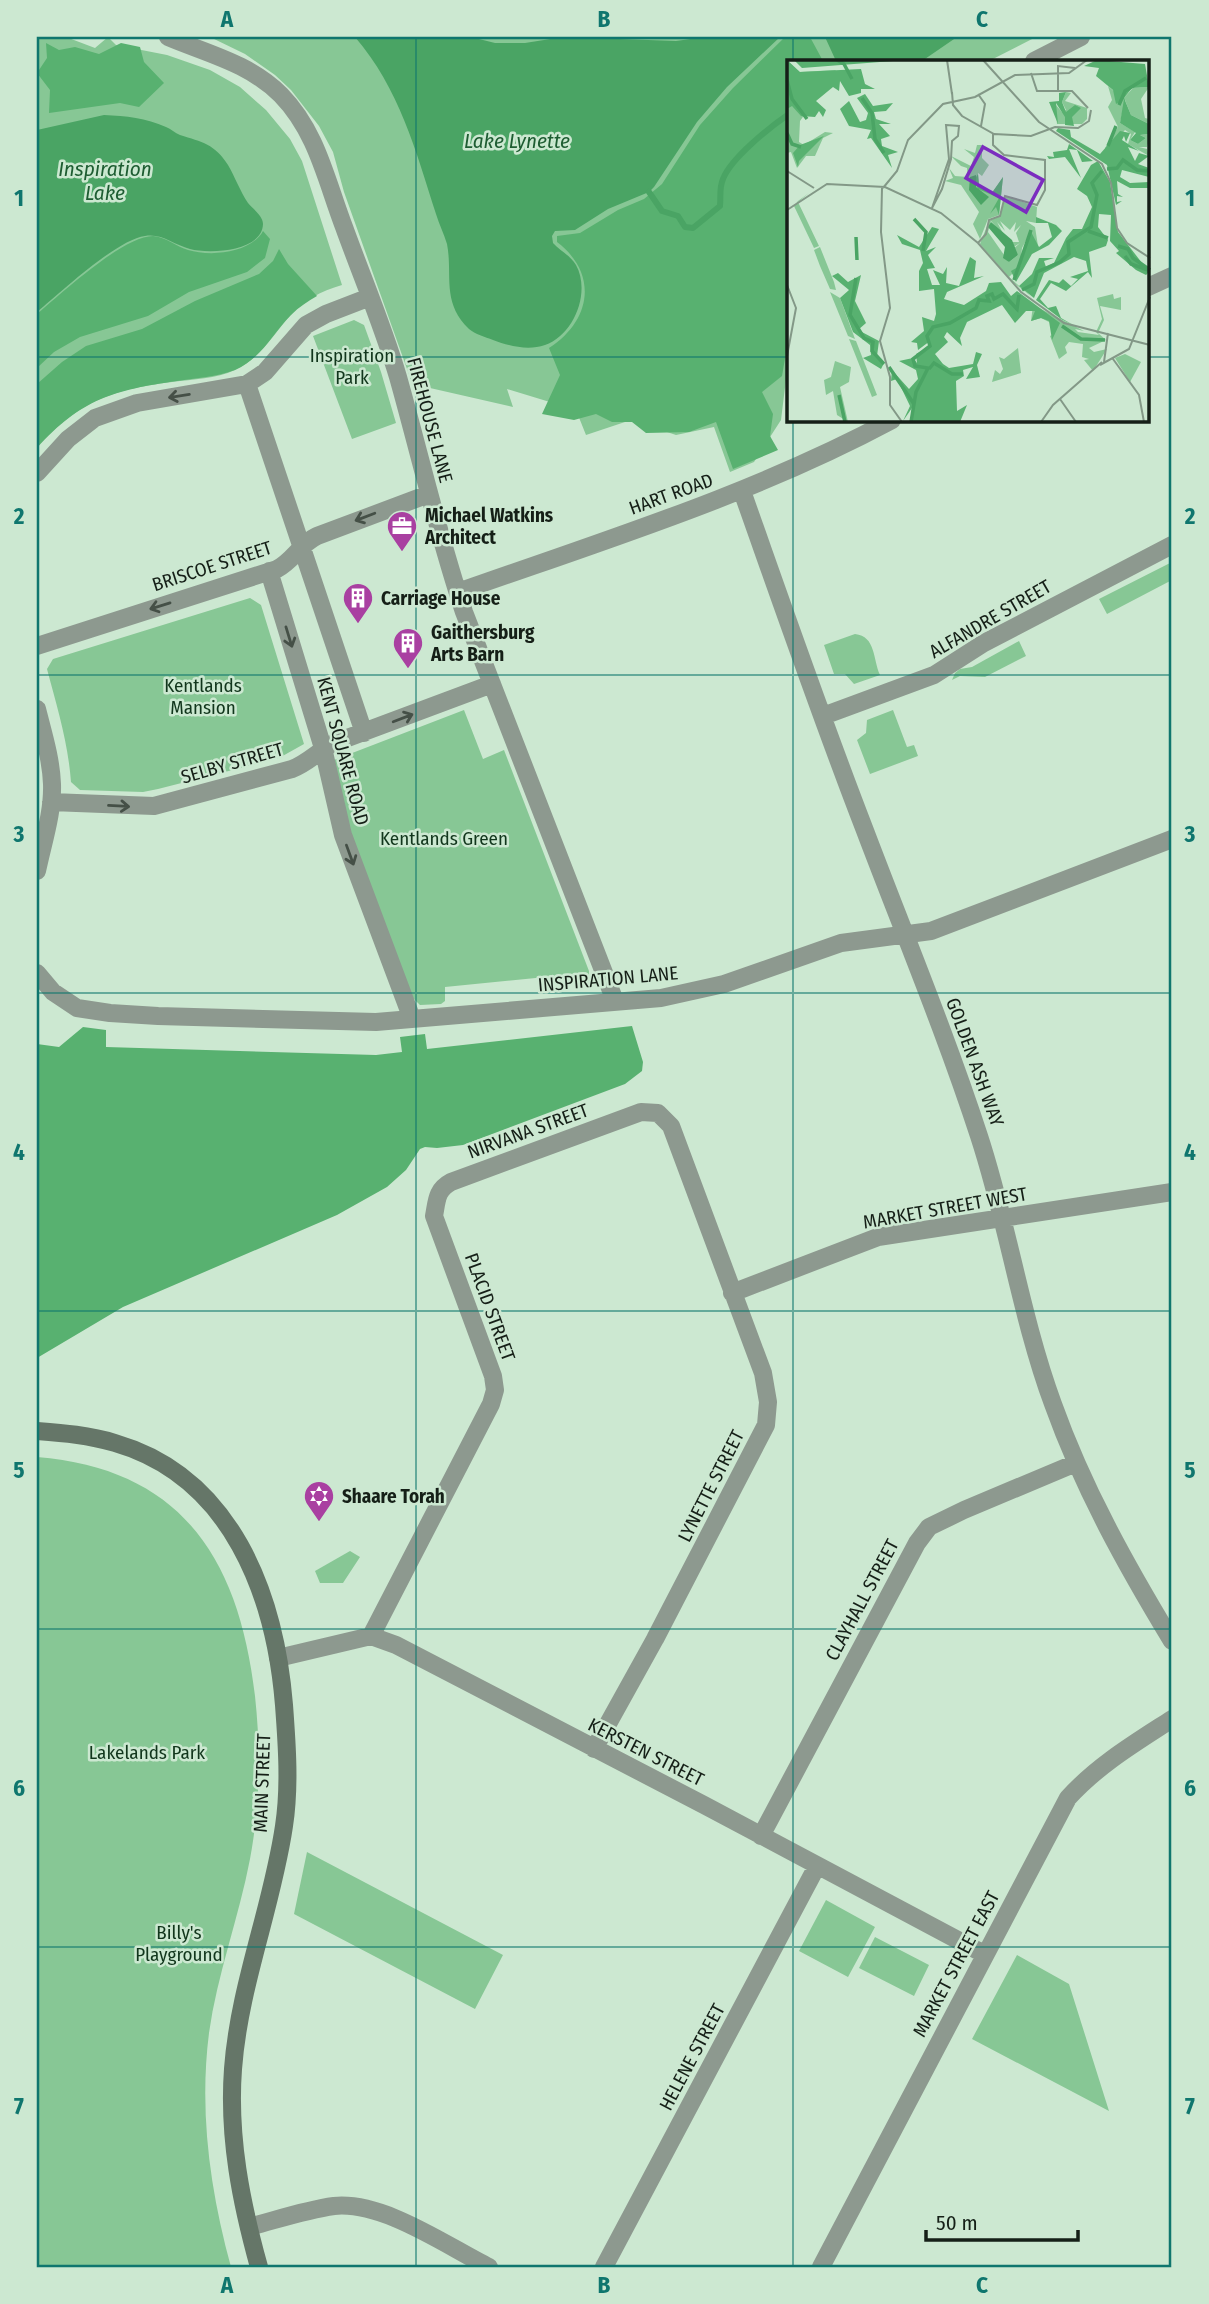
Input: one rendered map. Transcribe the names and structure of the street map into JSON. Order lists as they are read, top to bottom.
{
  "streets": {
    "street": [
      "FIREHOUSE LANE",
      "HART ROAD",
      "BRISCOE STREET",
      "ALFANDRE STREET",
      "KENT SQUARE ROAD",
      "SELBY STREET",
      "INSPIRATION LANE",
      "GOLDEN ASH WAY",
      "NIRVANA STREET",
      "MARKET STREET WEST",
      "PLACID STREET",
      "LYNETTE STREET",
      "CLAYHALL STREET",
      "KERSTEN STREET",
      "MAIN STREET",
      "MARKET STREET EAST",
      "HELENE STREET"
    ]
  },
  "crossings": [
    ["FIREHOUSE LANE", "HART ROAD"],
    ["FIREHOUSE LANE", "BRISCOE STREET"],
    ["FIREHOUSE LANE", "SELBY STREET"],
    ["FIREHOUSE LANE", "INSPIRATION LANE"],
    ["HART ROAD", "GOLDEN ASH WAY"],
    ["BRISCOE STREET", "KENT SQUARE ROAD"],
    ["ALFANDRE STREET", "GOLDEN ASH WAY"],
    ["KENT SQUARE ROAD", "SELBY STREET"],
    ["KENT SQUARE ROAD", "INSPIRATION LANE"],
    ["INSPIRATION LANE", "GOLDEN ASH WAY"],
    ["GOLDEN ASH WAY", "MARKET STREET WEST"],
    ["GOLDEN ASH WAY", "CLAYHALL STREET"],
    ["NIRVANA STREET", "PLACID STREET"],
    ["NIRVANA STREET", "LYNETTE STREET"],
    ["MARKET STREET WEST", "LYNETTE STREET"],
    ["PLACID STREET", "KERSTEN STREET"],
    ["LYNETTE STREET", "KERSTEN STREET"],
    ["CLAYHALL STREET", "KERSTEN STREET"],
    ["KERSTEN STREET", "MARKET STREET EAST"],
    ["KERSTEN STREET", "HELENE STREET"]
  ],
  "one_way": ["BRISCOE STREET", "SELBY STREET"],
  "water": ["Lake Lynette", "Inspiration Lake"],
  "parks": [
    "Inspiration Park",
    "Kentlands Mansion",
    "Kentlands Green",
    "Lakelands Park",
    "Billy's Playground"
  ],
  "places": {
    "office": ["Michael Watkins Architect"],
    "building": ["Carriage House", "Gaithersburg Arts Barn"],
    "synagogue": ["Shaare Torah"]
  },
  "scale_bar": "50 m",
  "grid": {
    "columns": ["A", "B", "C"],
    "rows": [
      "1",
      "2",
      "3",
      "4",
      "5",
      "6",
      "7"
    ]
  }
}
